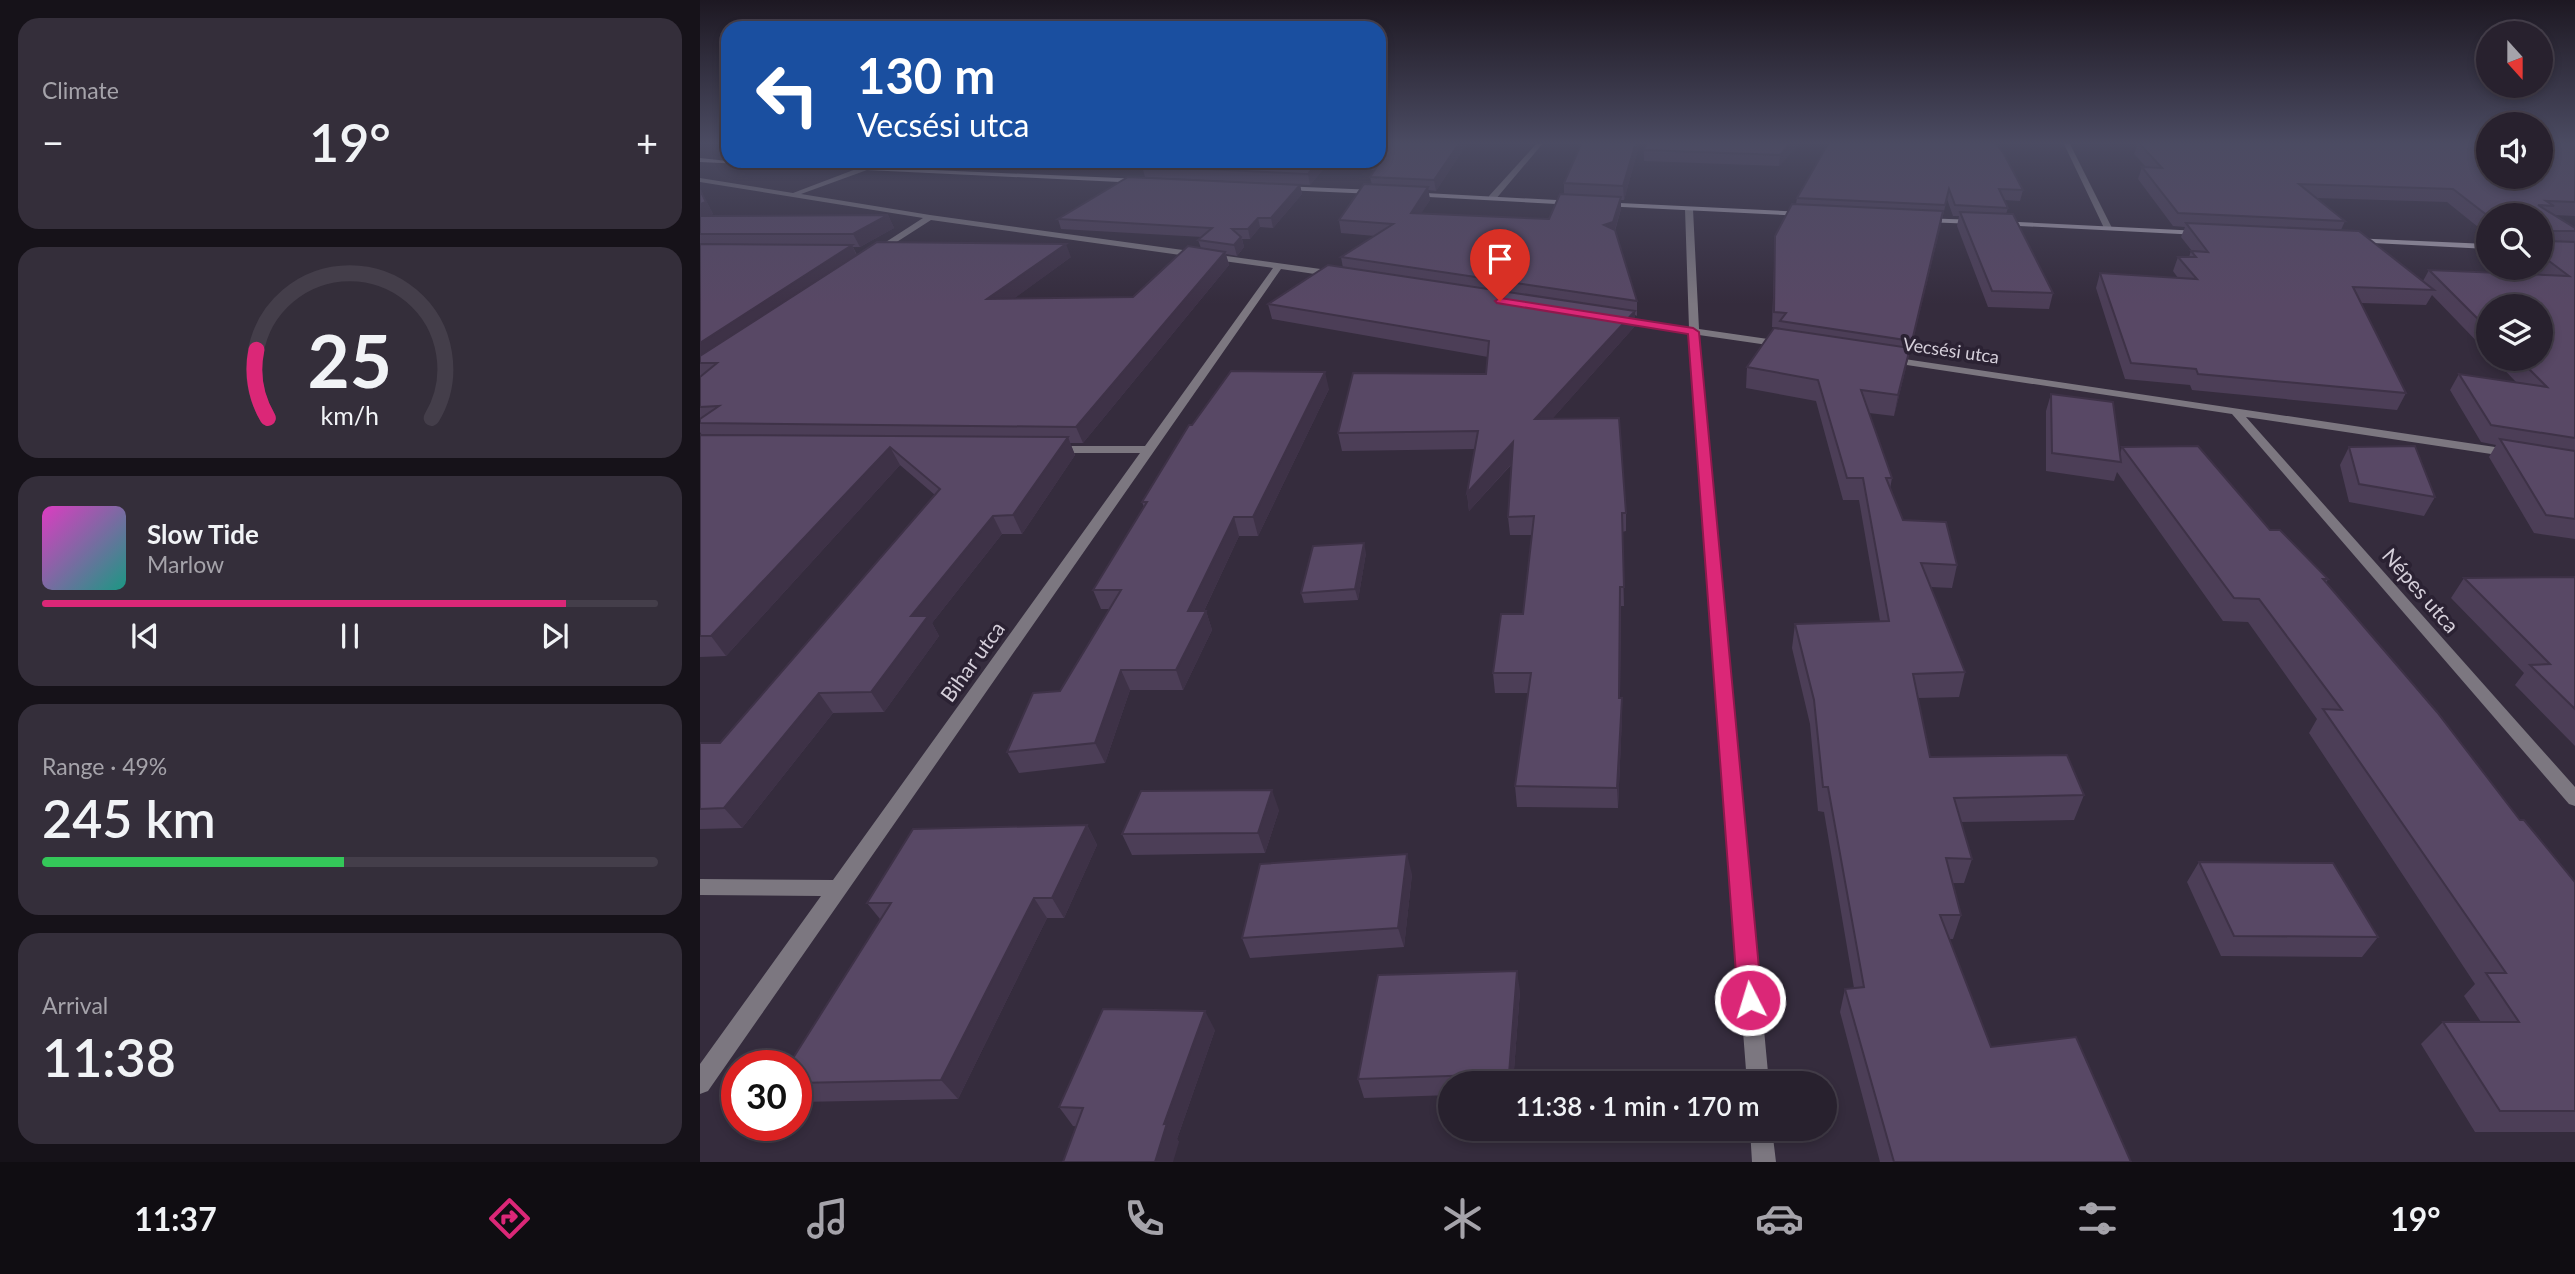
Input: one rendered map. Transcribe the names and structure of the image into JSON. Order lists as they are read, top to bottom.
{
  "streets": {
    "street": ["Vecsési utca", "Népes utca", "Bihar utca"]
  },
  "crossings": [
    ["Vecsési utca", "Népes utca"]
  ],
  "north": "bottom",
  "page": {
    "tile": [
      "Climate",
      ["Range · 49%", "245 km"],
      ["Arrival", "11:38"]
    ],
    "turn": ["130 m", "Vecsési utca"],
    "heat": ["−", "19°", "+"],
    "song": ["Slow Tide", "Marlow"],
    "limit": "30",
    "trip": "11:38 · 1 min · 170 m",
    "tabs": ["11:37", "19°"],
    "gauge": ["25", "km/h"]
  }
}
